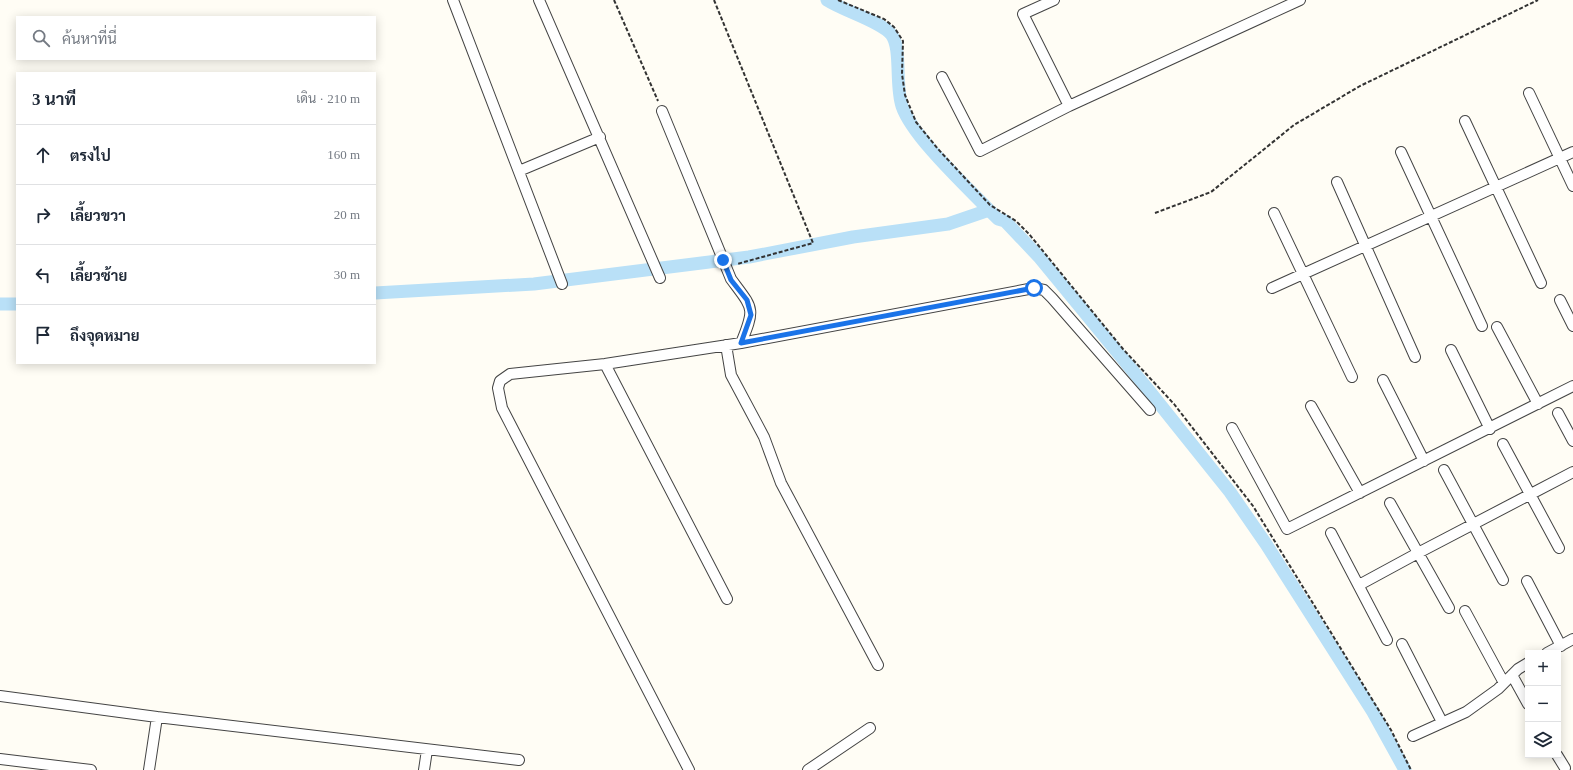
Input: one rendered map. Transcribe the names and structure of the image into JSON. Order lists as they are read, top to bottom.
{
  "page": {
    "search": "ค้นหาที่นี่",
    "heading": ["3 นาที", "เดิน · 210 m"],
    "list": [
      ["ตรงไป", "160 m"],
      ["เลี้ยวขวา", "20 m"],
      ["เลี้ยวซ้าย", "30 m"],
      "ถึงจุดหมาย"
    ],
    "map_buttons": ["+", "−"]
  }
}
